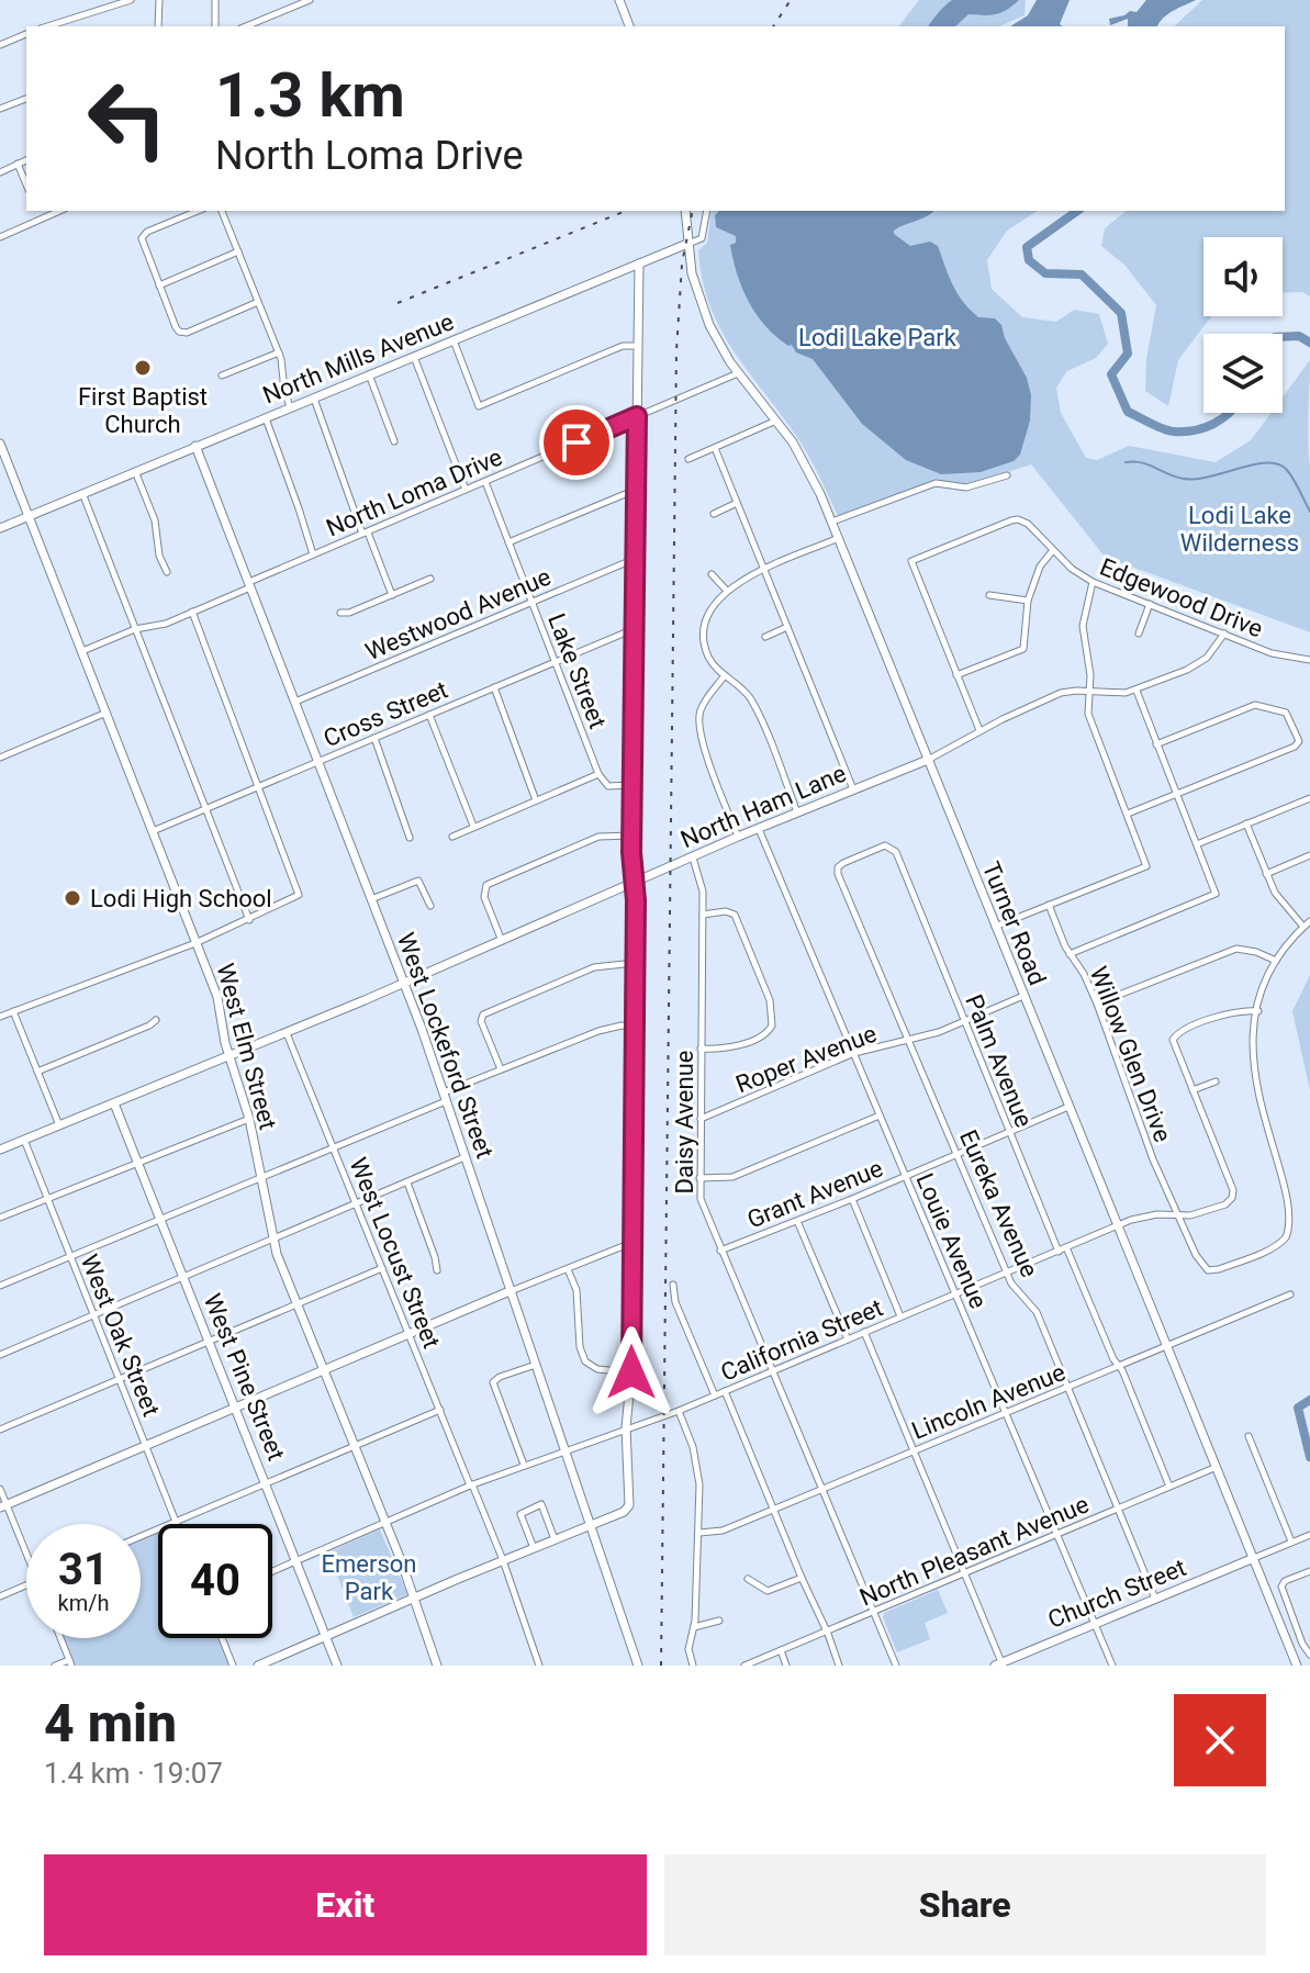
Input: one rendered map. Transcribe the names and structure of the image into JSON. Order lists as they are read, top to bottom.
{
  "streets": {
    "street": [
      "North Mills Avenue",
      "North Loma Drive",
      "Edgewood Drive",
      "Westwood Avenue",
      "Lake Street",
      "Cross Street",
      "North Ham Lane",
      "Turner Road",
      "West Lockeford Street",
      "West Elm Street",
      "Willow Glen Drive",
      "Roper Avenue",
      "Palm Avenue",
      "Daisy Avenue",
      "Grant Avenue",
      "Eureka Avenue",
      "Louie Avenue",
      "West Locust Street",
      "West Oak Street",
      "California Street",
      "West Pine Street",
      "Lincoln Avenue",
      "North Pleasant Avenue",
      "Church Street"
    ]
  },
  "crossings": [
    ["North Mills Avenue", "Turner Road"],
    ["North Mills Avenue", "West Lockeford Street"],
    ["North Mills Avenue", "West Elm Street"],
    ["North Loma Drive", "Lake Street"],
    ["North Loma Drive", "Turner Road"],
    ["North Loma Drive", "West Lockeford Street"],
    ["North Loma Drive", "West Elm Street"],
    ["Edgewood Drive", "North Ham Lane"],
    ["Westwood Avenue", "Lake Street"],
    ["Westwood Avenue", "West Lockeford Street"],
    ["Lake Street", "Cross Street"],
    ["Cross Street", "West Lockeford Street"],
    ["Cross Street", "West Elm Street"],
    ["North Ham Lane", "Turner Road"],
    ["North Ham Lane", "West Lockeford Street"],
    ["North Ham Lane", "West Elm Street"],
    ["North Ham Lane", "Daisy Avenue"],
    ["North Ham Lane", "Louie Avenue"],
    ["North Ham Lane", "West Locust Street"],
    ["North Ham Lane", "West Oak Street"],
    ["North Ham Lane", "West Pine Street"],
    ["Turner Road", "Roper Avenue"],
    ["Turner Road", "Grant Avenue"],
    ["Turner Road", "California Street"],
    ["Turner Road", "Lincoln Avenue"],
    ["Turner Road", "North Pleasant Avenue"],
    ["Turner Road", "Church Street"],
    ["West Lockeford Street", "California Street"],
    ["West Elm Street", "California Street"],
    ["Roper Avenue", "Palm Avenue"],
    ["Roper Avenue", "Daisy Avenue"],
    ["Roper Avenue", "Eureka Avenue"],
    ["Roper Avenue", "Louie Avenue"],
    ["Palm Avenue", "Grant Avenue"],
    ["Palm Avenue", "Eureka Avenue"],
    ["Palm Avenue", "California Street"],
    ["Daisy Avenue", "Grant Avenue"],
    ["Daisy Avenue", "California Street"],
    ["Daisy Avenue", "Lincoln Avenue"],
    ["Daisy Avenue", "North Pleasant Avenue"],
    ["Grant Avenue", "Eureka Avenue"],
    ["Grant Avenue", "Louie Avenue"],
    ["Eureka Avenue", "California Street"],
    ["Eureka Avenue", "Lincoln Avenue"],
    ["Eureka Avenue", "North Pleasant Avenue"],
    ["Eureka Avenue", "Church Street"],
    ["Louie Avenue", "California Street"],
    ["Louie Avenue", "Lincoln Avenue"],
    ["Louie Avenue", "North Pleasant Avenue"],
    ["Louie Avenue", "Church Street"],
    ["West Locust Street", "California Street"],
    ["California Street", "West Pine Street"]
  ],
  "parks": ["Lodi Lake Park", "Lodi Lake Wilderness", "Emerson Park"],
  "places": ["First Baptist Church", "Lodi High School"],
  "page": {
    "turn": ["1.3 km", "North Loma Drive"],
    "speed": "31 km/h",
    "limit": "40",
    "heading": ["4 min", "1.4 km · 19:07"],
    "buttons": ["Exit", "Share"]
  }
}
